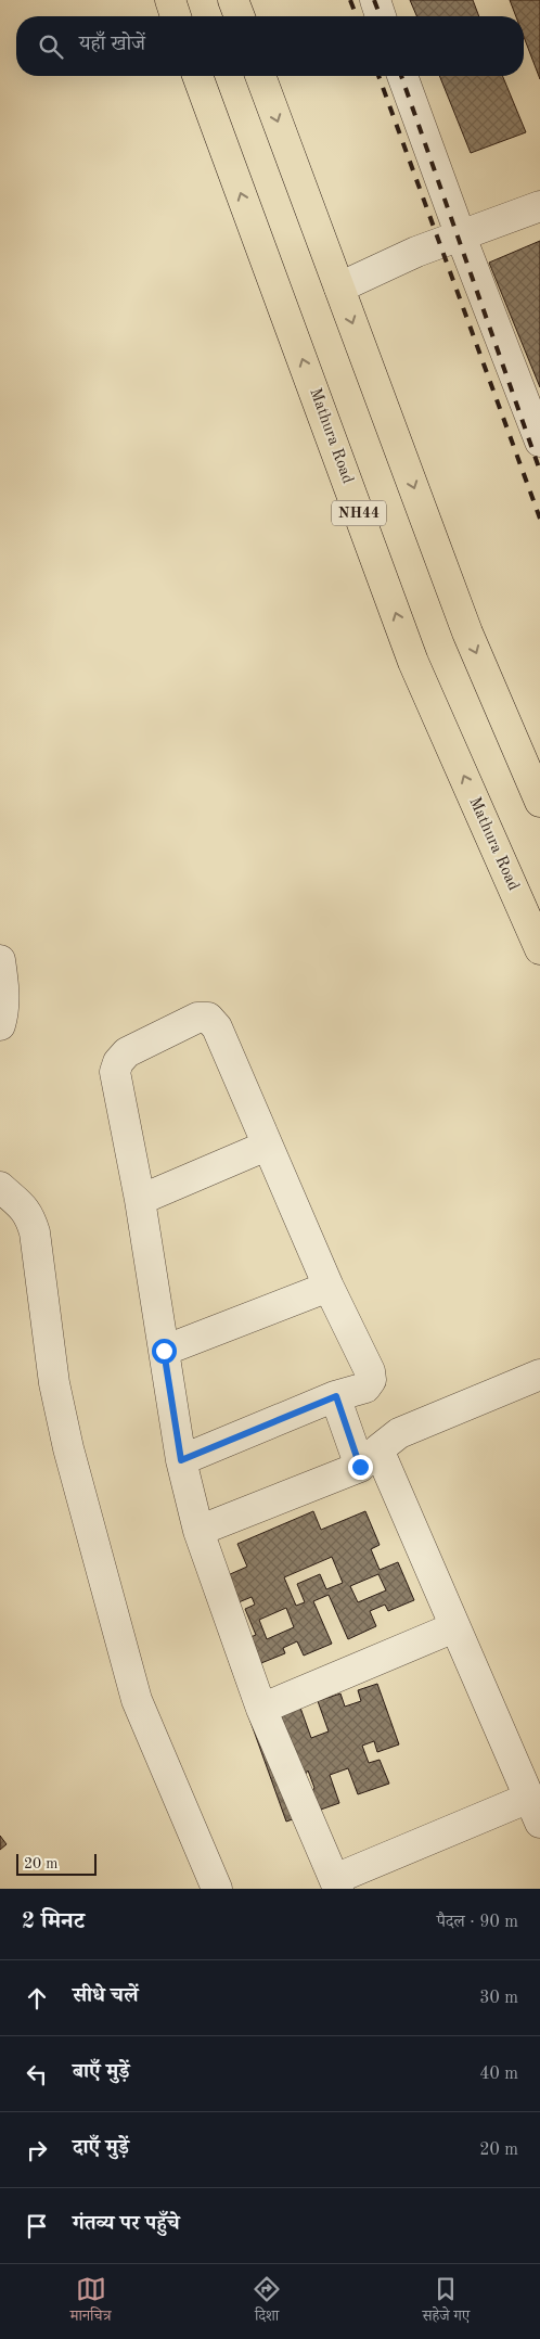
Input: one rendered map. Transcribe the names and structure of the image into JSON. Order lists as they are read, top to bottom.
{
  "streets": {
    "highway": ["Mathura Road", "NH44"]
  },
  "scale_bar": "20 m",
  "page": {
    "search": "यहाँ खोजें",
    "scale": "20 m",
    "heading": ["2 मिनट", "पैदल · 90 m"],
    "list": [
      ["सीधे चलें", "30 m"],
      ["बाएँ मुड़ें", "40 m"],
      ["दाएँ मुड़ें", "20 m"],
      "गंतव्य पर पहुँचे"
    ],
    "nav": ["मानचित्र", "दिशा", "सहेजे गए"]
  }
}
